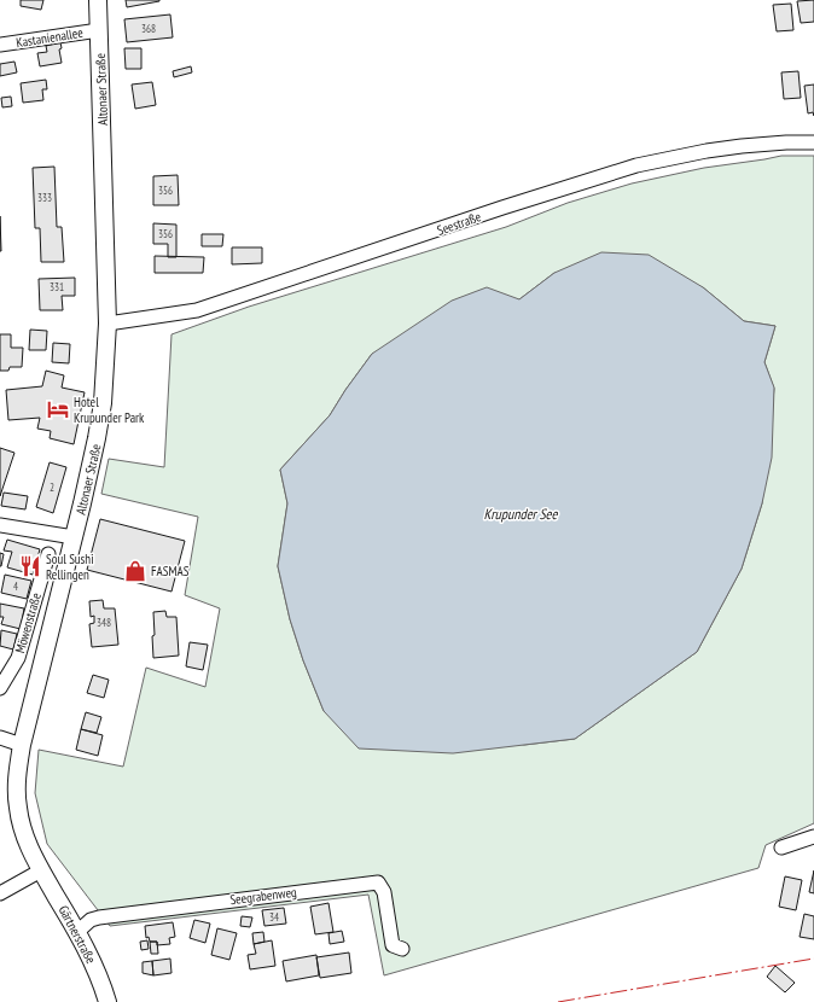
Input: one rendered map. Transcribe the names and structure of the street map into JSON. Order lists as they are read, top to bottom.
{
  "streets": {
    "main road": ["Altonaer Straße", "Gärtnerstraße"],
    "street": [
      "Kastanienallee",
      "Seestraße",
      "Möwenstraße",
      "Seegrabenweg"
    ]
  },
  "crossings": [
    ["Kastanienallee", "Altonaer Straße"],
    ["Altonaer Straße", "Seestraße"],
    ["Altonaer Straße", "Gärtnerstraße"],
    ["Seegrabenweg", "Gärtnerstraße"]
  ],
  "water": ["Krupunder See"],
  "places": {
    "hotel": ["Hotel Krupunder Park"],
    "restaurant": ["Soul Sushi Rellingen"],
    "shop": ["FASMAS"]
  },
  "house_numbers": [
    "368",
    "356",
    "333",
    "356",
    "331",
    "2",
    "4",
    "348",
    "34"
  ]
}
